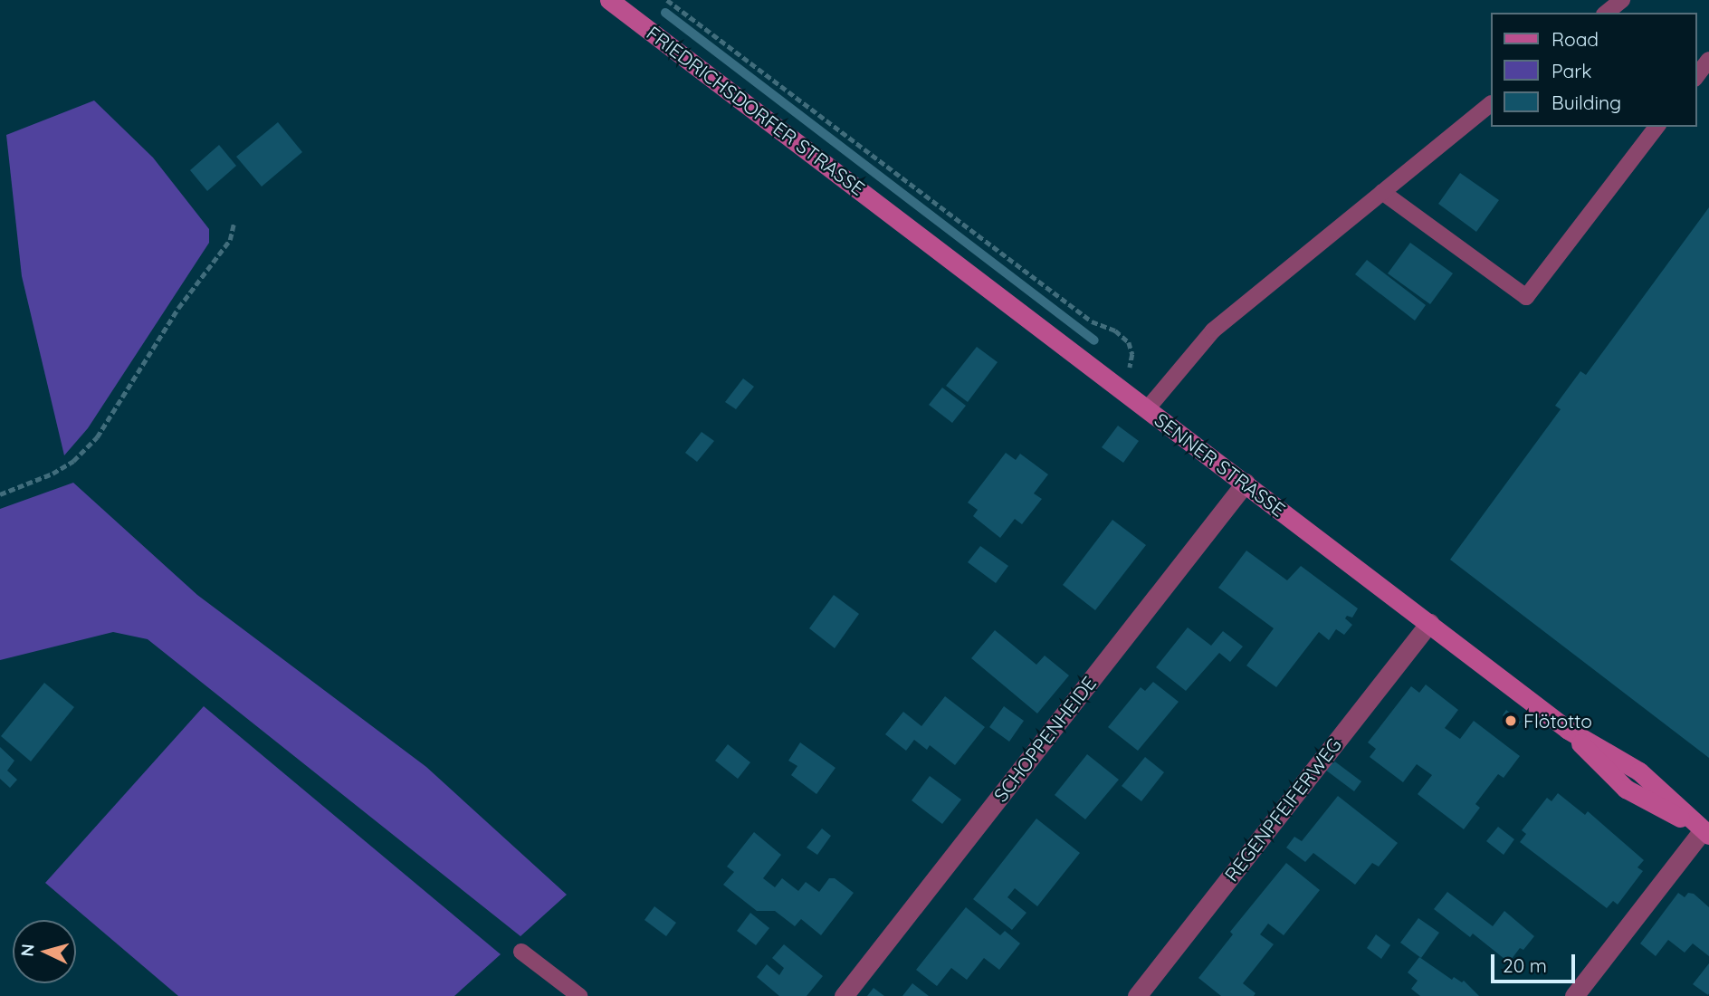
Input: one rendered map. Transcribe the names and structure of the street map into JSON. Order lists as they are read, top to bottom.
{
  "streets": {
    "main road": ["FRIEDRICHSDORFER STRASSE", "SENNER STRASSE"],
    "street": ["SCHOPPENHEIDE", "REGENPFEIFERWEG"]
  },
  "crossings": [
    ["FRIEDRICHSDORFER STRASSE", "SENNER STRASSE"],
    ["SENNER STRASSE", "SCHOPPENHEIDE"],
    ["SENNER STRASSE", "REGENPFEIFERWEG"]
  ],
  "places": ["Flötotto"],
  "legend": ["Road", "Park", "Building"],
  "scale_bar": "20 m",
  "north": "left"
}
